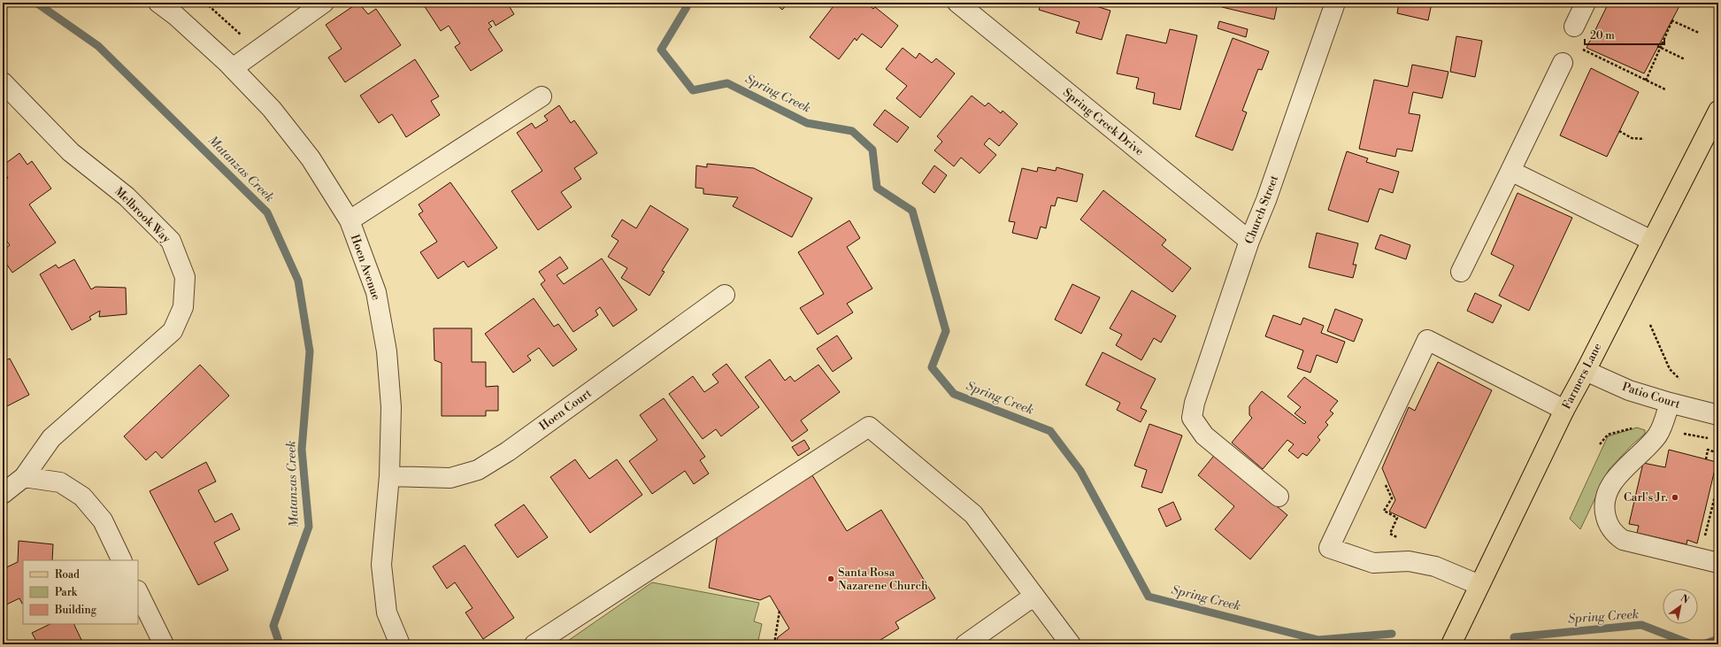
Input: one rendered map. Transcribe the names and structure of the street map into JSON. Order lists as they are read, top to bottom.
{
  "streets": {
    "main road": ["Farmers Lane"],
    "street": [
      "Spring Creek Drive",
      "Church Street",
      "Melbrook Way",
      "Hoen Avenue",
      "Patio Court",
      "Hoen Court"
    ]
  },
  "crossings": [
    ["Spring Creek Drive", "Church Street"],
    ["Hoen Avenue", "Hoen Court"],
    ["Farmers Lane", "Patio Court"]
  ],
  "water": ["Spring Creek", "Matanzas Creek"],
  "places": ["Carl's Jr.", "Santa Rosa Nazarene Church"],
  "legend": ["Road", "Park", "Building"],
  "scale_bar": "20 m",
  "north": "top right"
}
